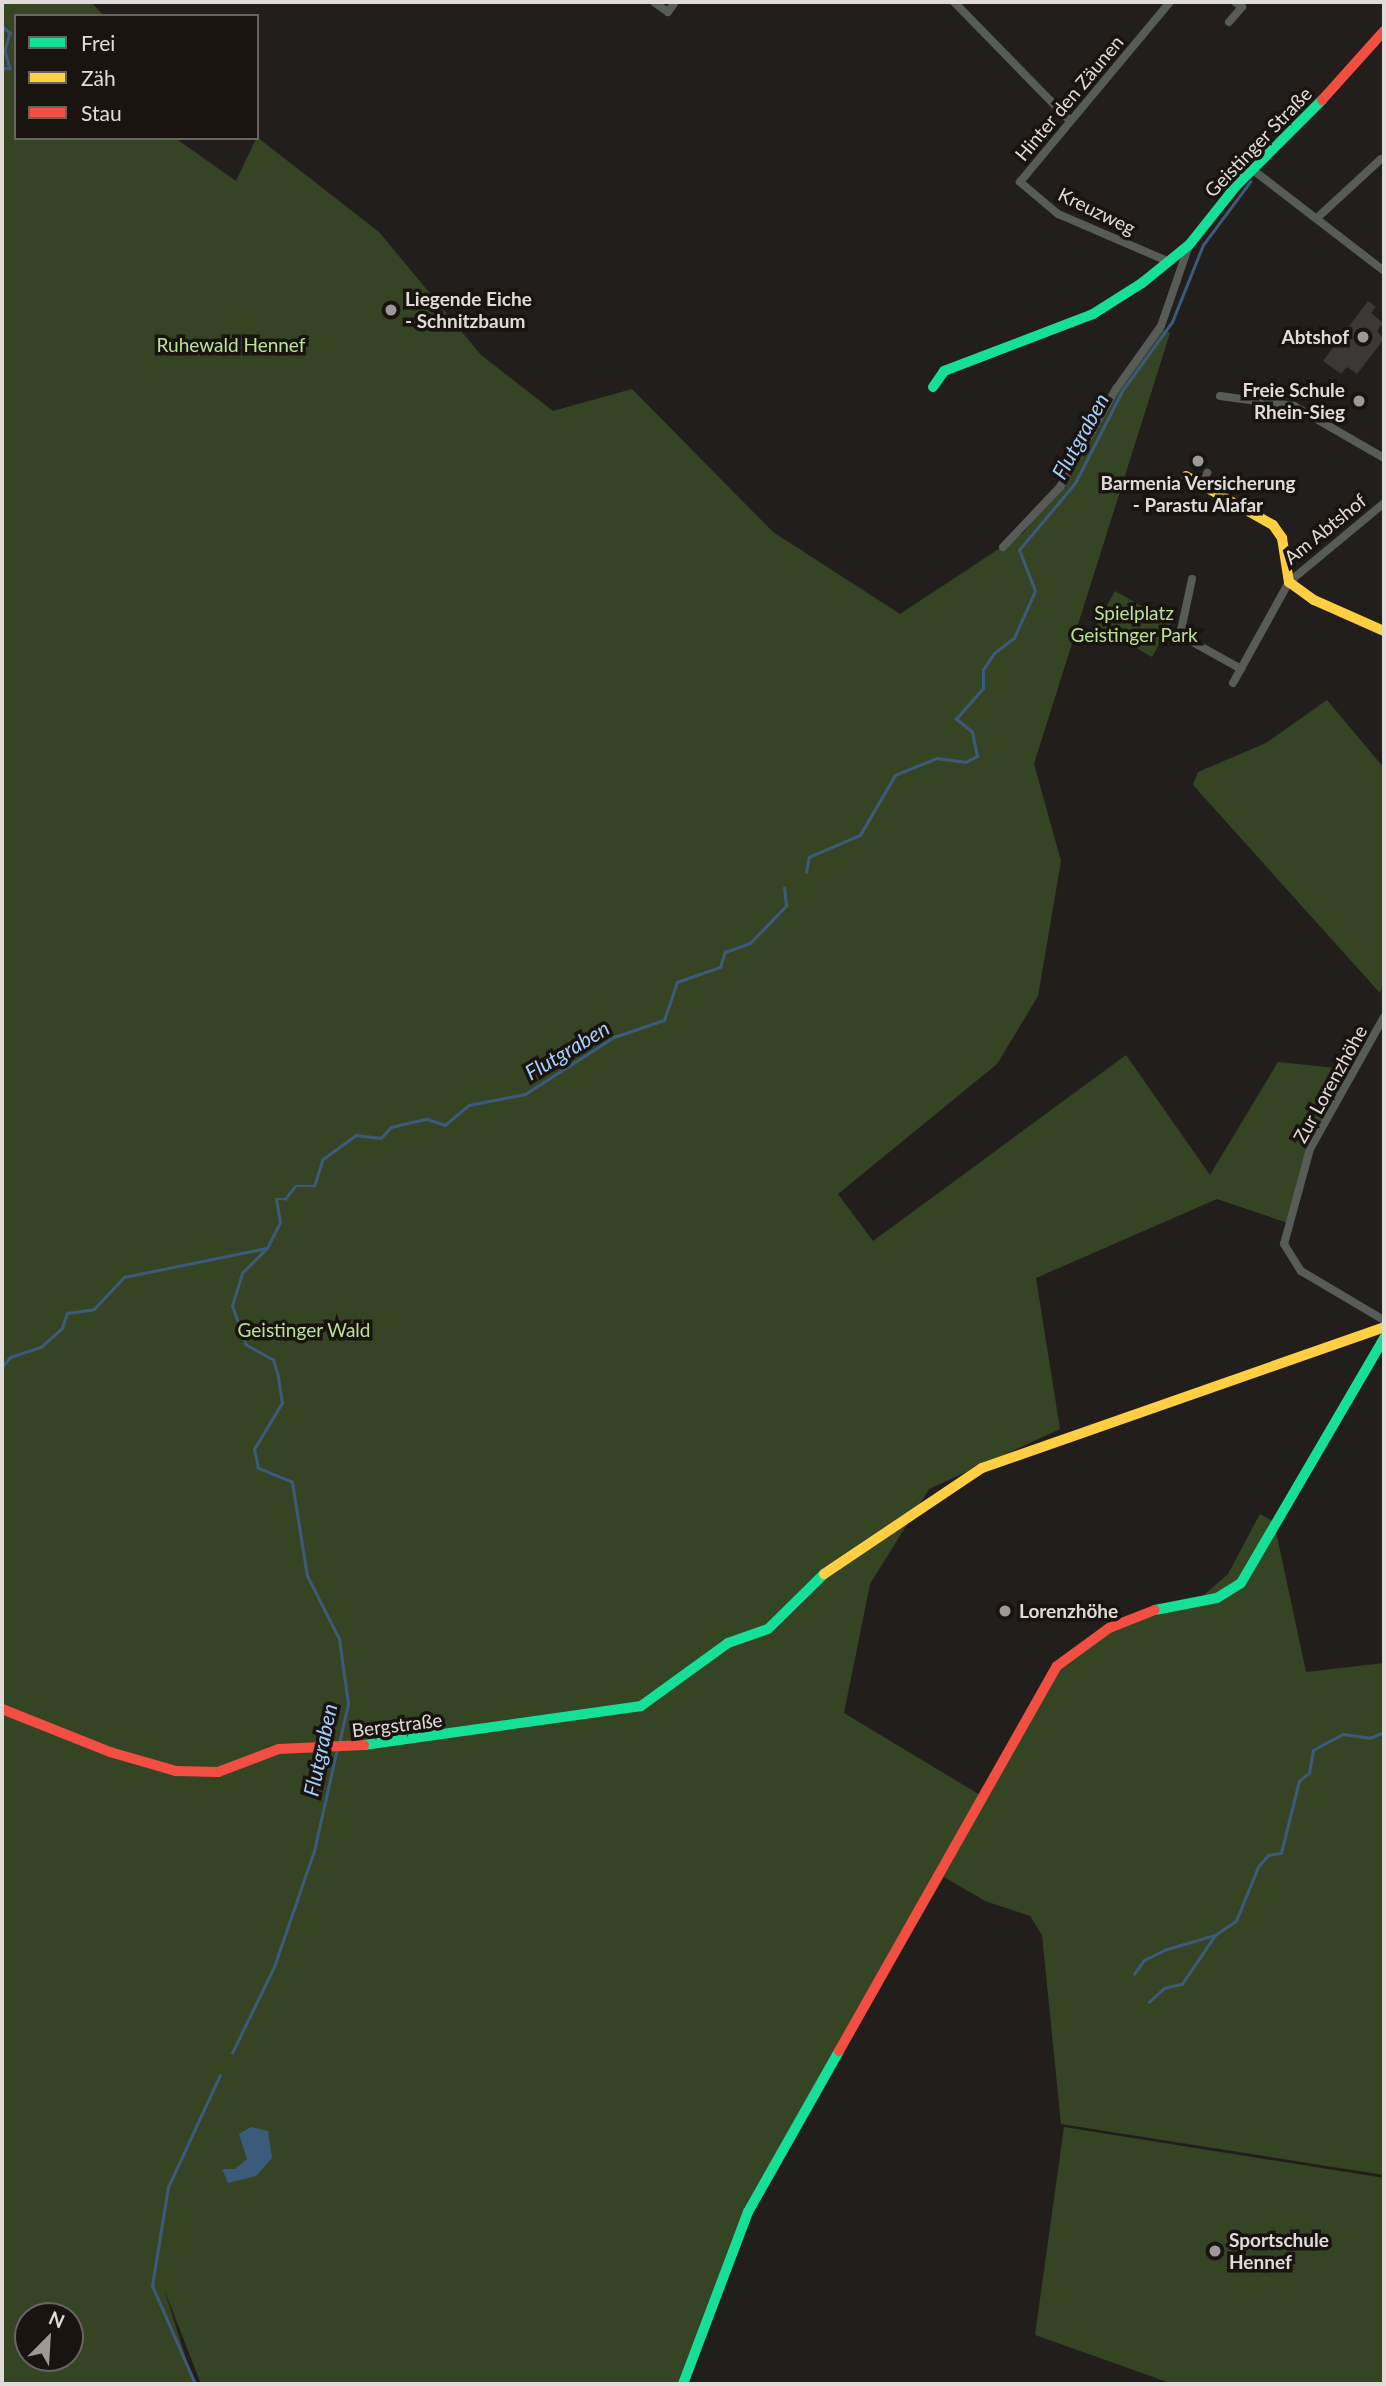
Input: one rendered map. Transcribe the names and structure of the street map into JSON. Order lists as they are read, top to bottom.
{
  "streets": {
    "street": [
      "Hinter den Zäunen",
      "Geistinger Straße",
      "Kreuzweg",
      "Am Abtshof",
      "Zur Lorenzhöhe",
      "Bergstraße"
    ]
  },
  "crossings": [
    ["Hinter den Zäunen", "Kreuzweg"],
    ["Geistinger Straße", "Kreuzweg"]
  ],
  "water": ["Flutgraben"],
  "parks": ["Ruhewald Hennef", "Spielplatz Geistinger Park", "Geistinger Wald"],
  "places": [
    "Liegende Eiche - Schnitzbaum",
    "Abtshof",
    "Freie Schule Rhein-Sieg",
    "Barmenia Versicherung - Parastu Alafar",
    "Lorenzhöhe",
    "Sportschule Hennef"
  ],
  "legend": ["Frei", "Zäh", "Stau"],
  "north": "top right"
}
